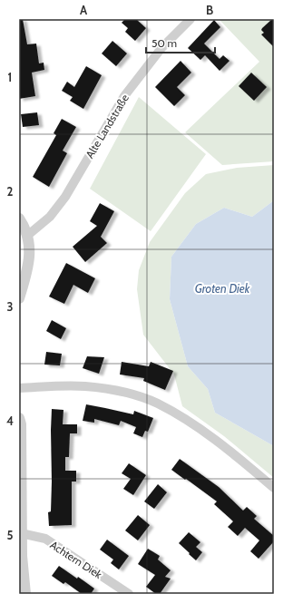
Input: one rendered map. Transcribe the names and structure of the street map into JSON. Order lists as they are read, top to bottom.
{
  "streets": {
    "street": ["Alte Landstraße", "Achtern Diek"]
  },
  "water": ["Groten Diek"],
  "scale_bar": "50 m",
  "grid": {
    "columns": ["A", "B"],
    "rows": [
      "1",
      "2",
      "3",
      "4",
      "5"
    ]
  }
}
